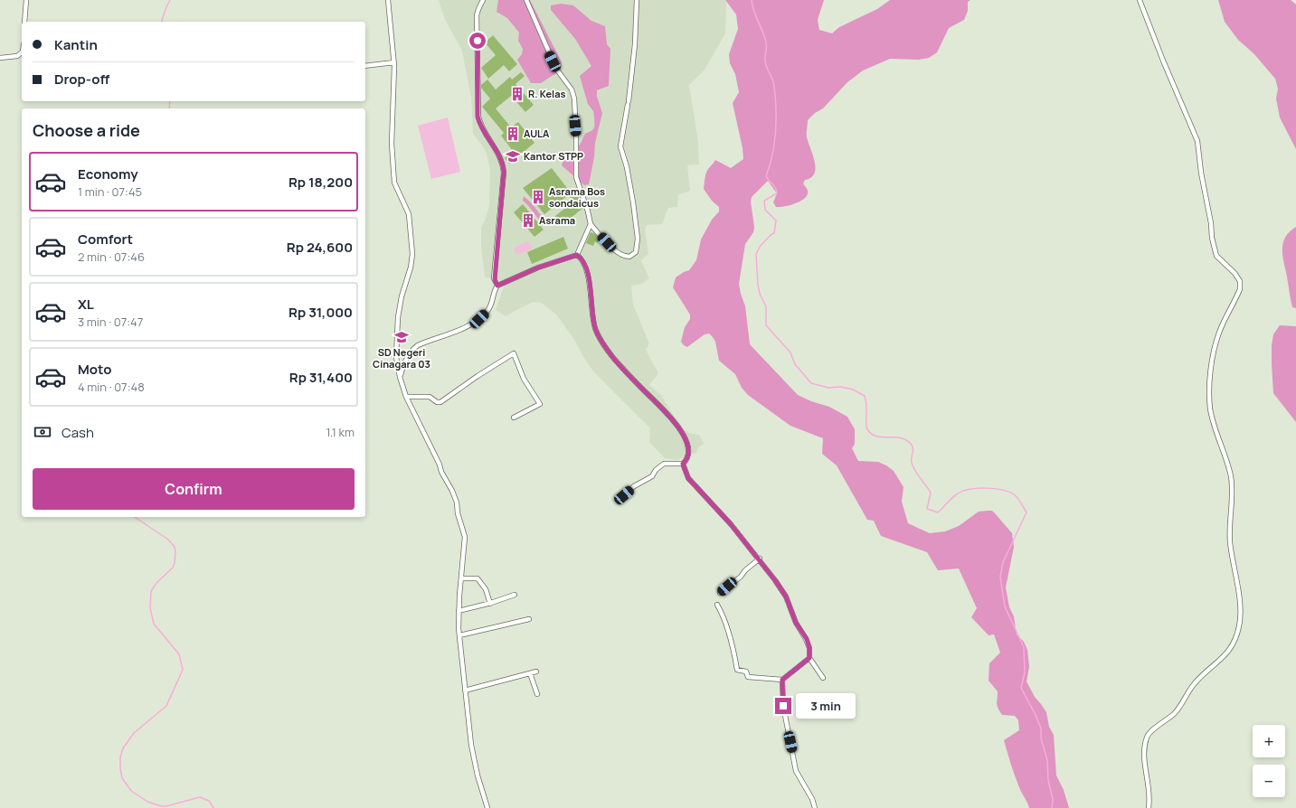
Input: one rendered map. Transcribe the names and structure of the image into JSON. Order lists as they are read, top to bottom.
{
  "places": {
    "building": [
      "R. Kelas",
      "AULA",
      "Asrama Bos sondaicus",
      "Asrama"
    ],
    "school or university": ["Kantor STPP", "SD Negeri Cinagara 03"]
  },
  "page": {
    "banner": ["Kantin", "Drop-off"],
    "heading": "Choose a ride",
    "list": [
      {
        "name": "Economy",
        "note": "1 min · 07:45",
        "value": "Rp 18,200"
      },
      {
        "name": "Comfort",
        "note": "2 min · 07:46",
        "value": "Rp 24,600"
      },
      {
        "name": "XL",
        "note": "3 min · 07:47",
        "value": "Rp 31,000"
      },
      {
        "name": "Moto",
        "note": "4 min · 07:48",
        "value": "Rp 31,400"
      }
    ],
    "pay": ["Cash", "1.1 km"],
    "buttons": "Confirm",
    "bubble": "3 min",
    "map_buttons": ["+", "−"]
  }
}
